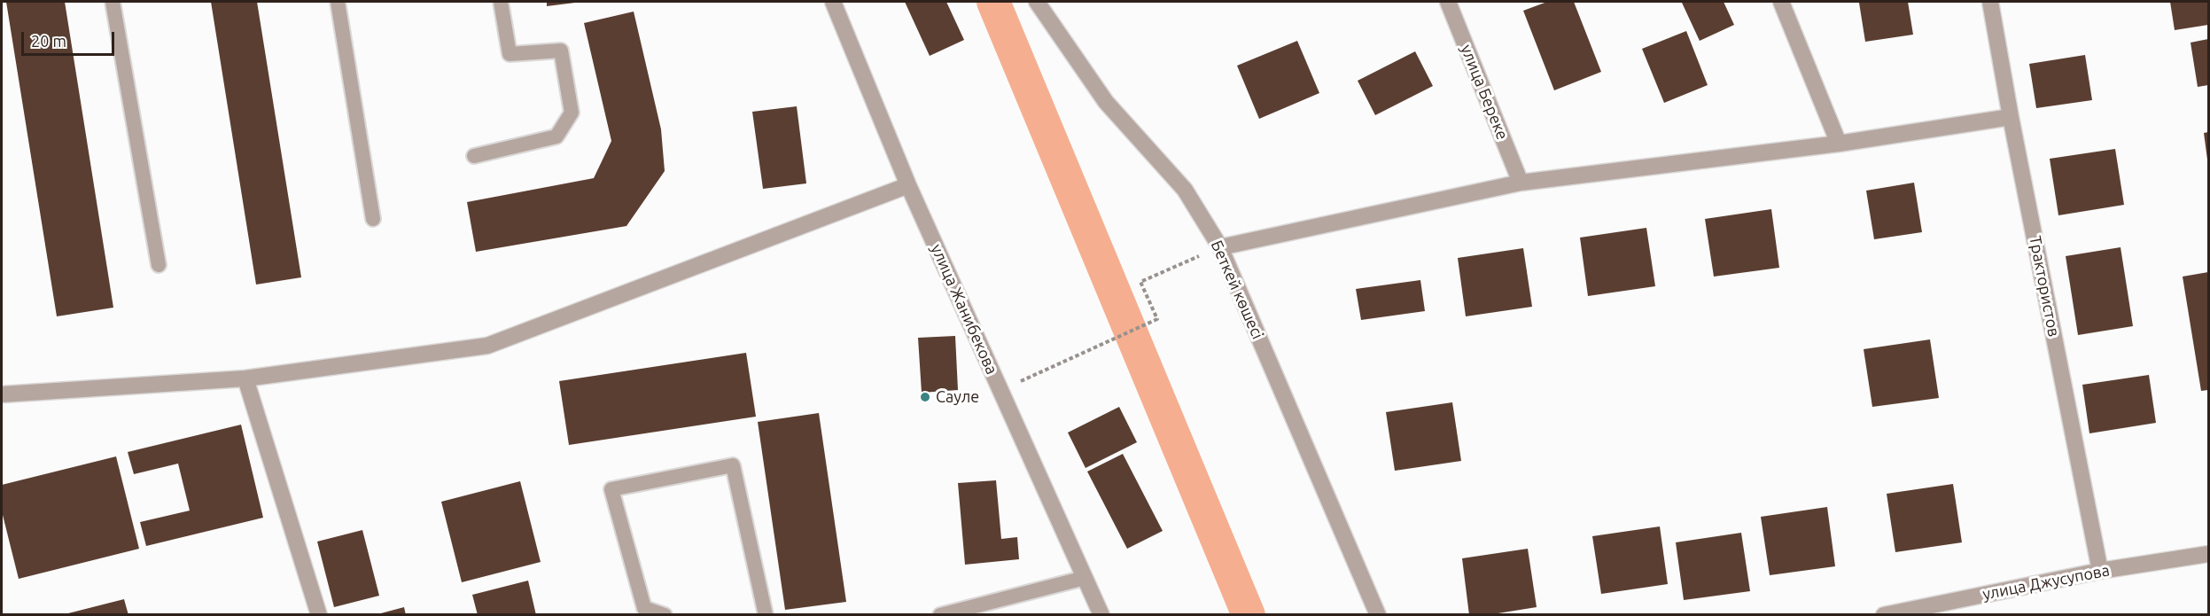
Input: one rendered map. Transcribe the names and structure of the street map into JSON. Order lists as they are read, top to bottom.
{
  "streets": {
    "street": [
      "улица Береке",
      "Трактористов",
      "Беткей көшесі",
      "улица Жанибекова",
      "улица Джусупова"
    ]
  },
  "crossings": [
    ["Трактористов", "улица Джусупова"]
  ],
  "places": ["Сауле"],
  "scale_bar": "20 m"
}
